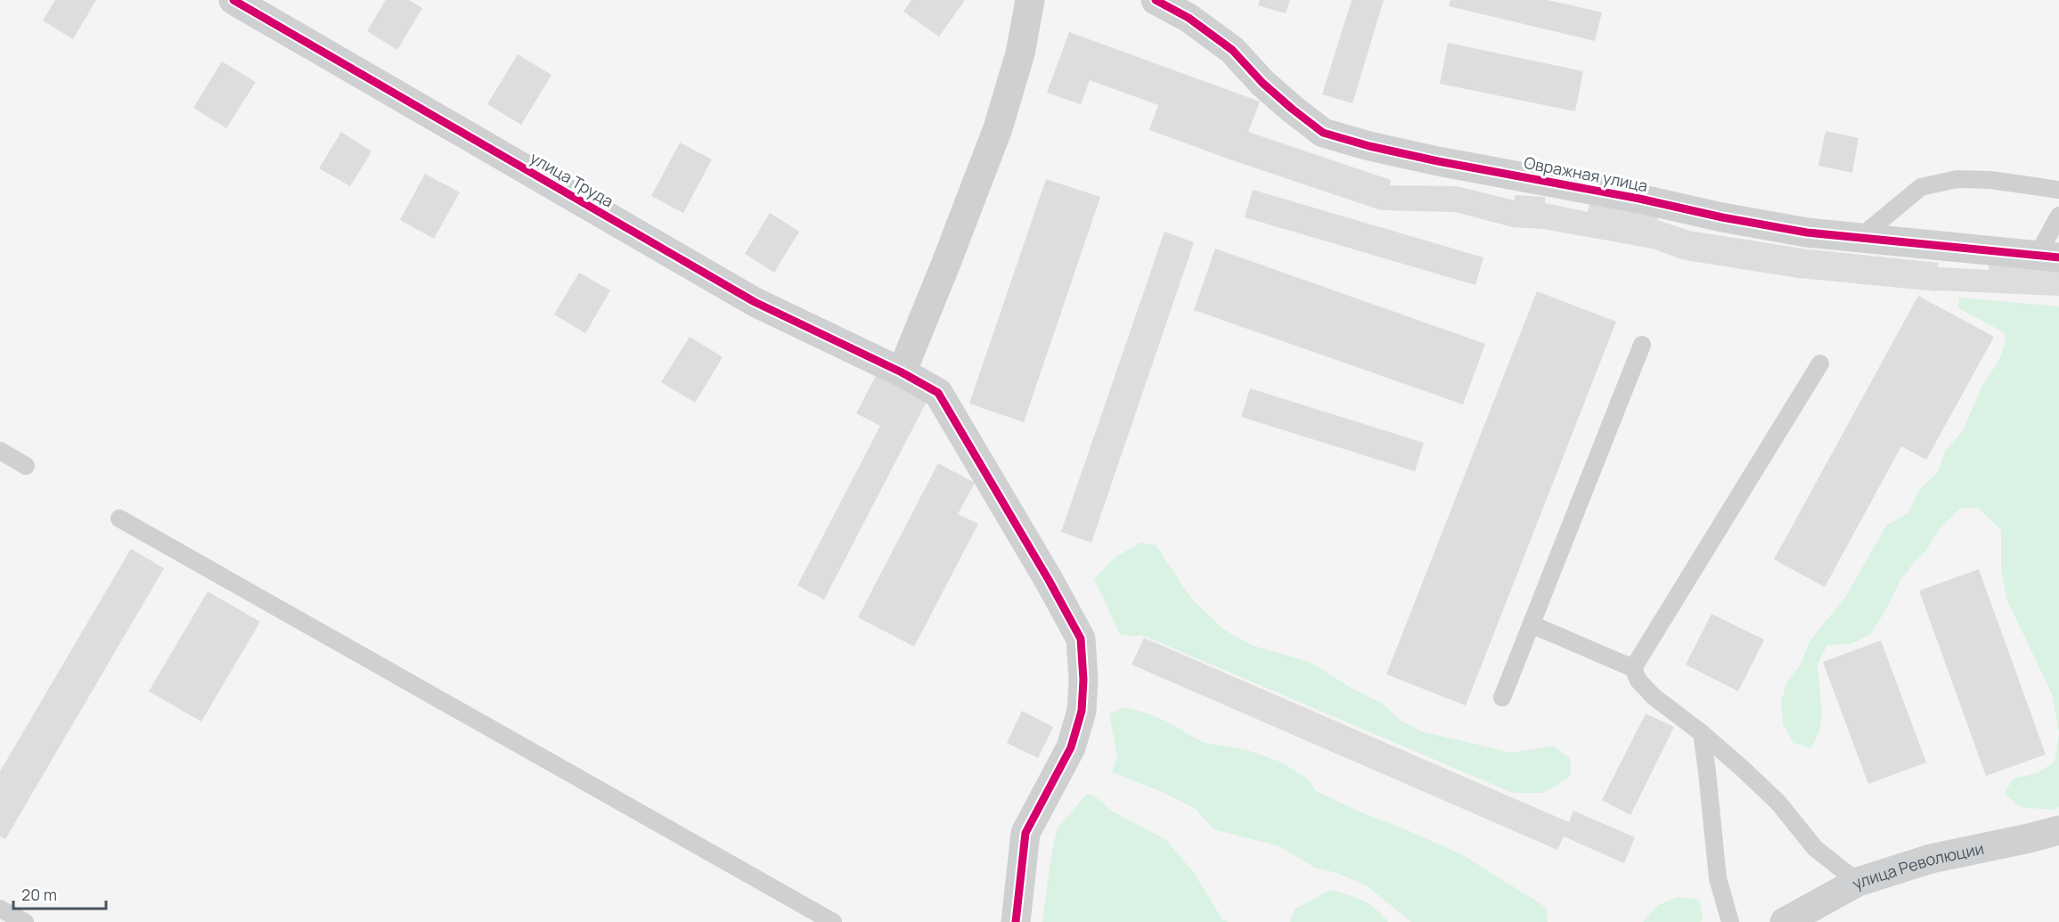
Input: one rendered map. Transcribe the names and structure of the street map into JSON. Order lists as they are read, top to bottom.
{
  "streets": {
    "street": ["Овражная улица", "улица Труда", "улица Революции"]
  },
  "scale_bar": "20 m"
}
